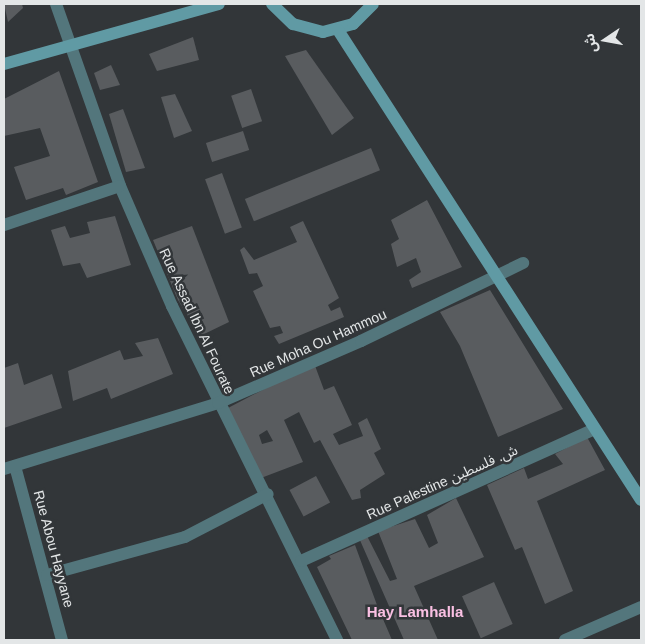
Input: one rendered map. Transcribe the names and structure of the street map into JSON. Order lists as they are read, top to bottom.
{
  "streets": {
    "street": [
      "Rue Assad Ibn Al Fourate",
      "Rue Moha Ou Hammou",
      "Rue Palestine ش. فلسطين",
      "Rue Abou Hayyane"
    ]
  },
  "crossings": [
    ["Rue Assad Ibn Al Fourate", "Rue Moha Ou Hammou"],
    ["Rue Assad Ibn Al Fourate", "Rue Palestine ش. فلسطين"],
    ["Rue Moha Ou Hammou", "Rue Abou Hayyane"]
  ],
  "districts": ["Hay Lamhalla"],
  "north": "left"
}
